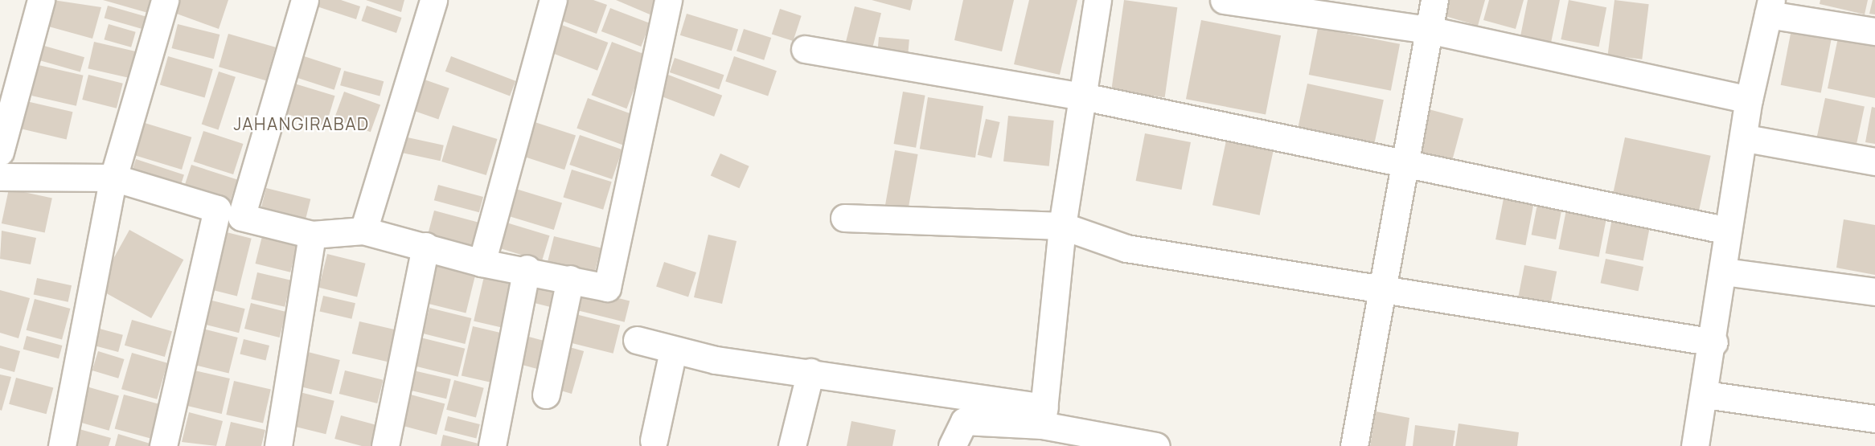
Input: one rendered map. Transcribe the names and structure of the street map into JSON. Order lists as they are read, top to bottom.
{
  "districts": ["JAHANGIRABAD"]
}
